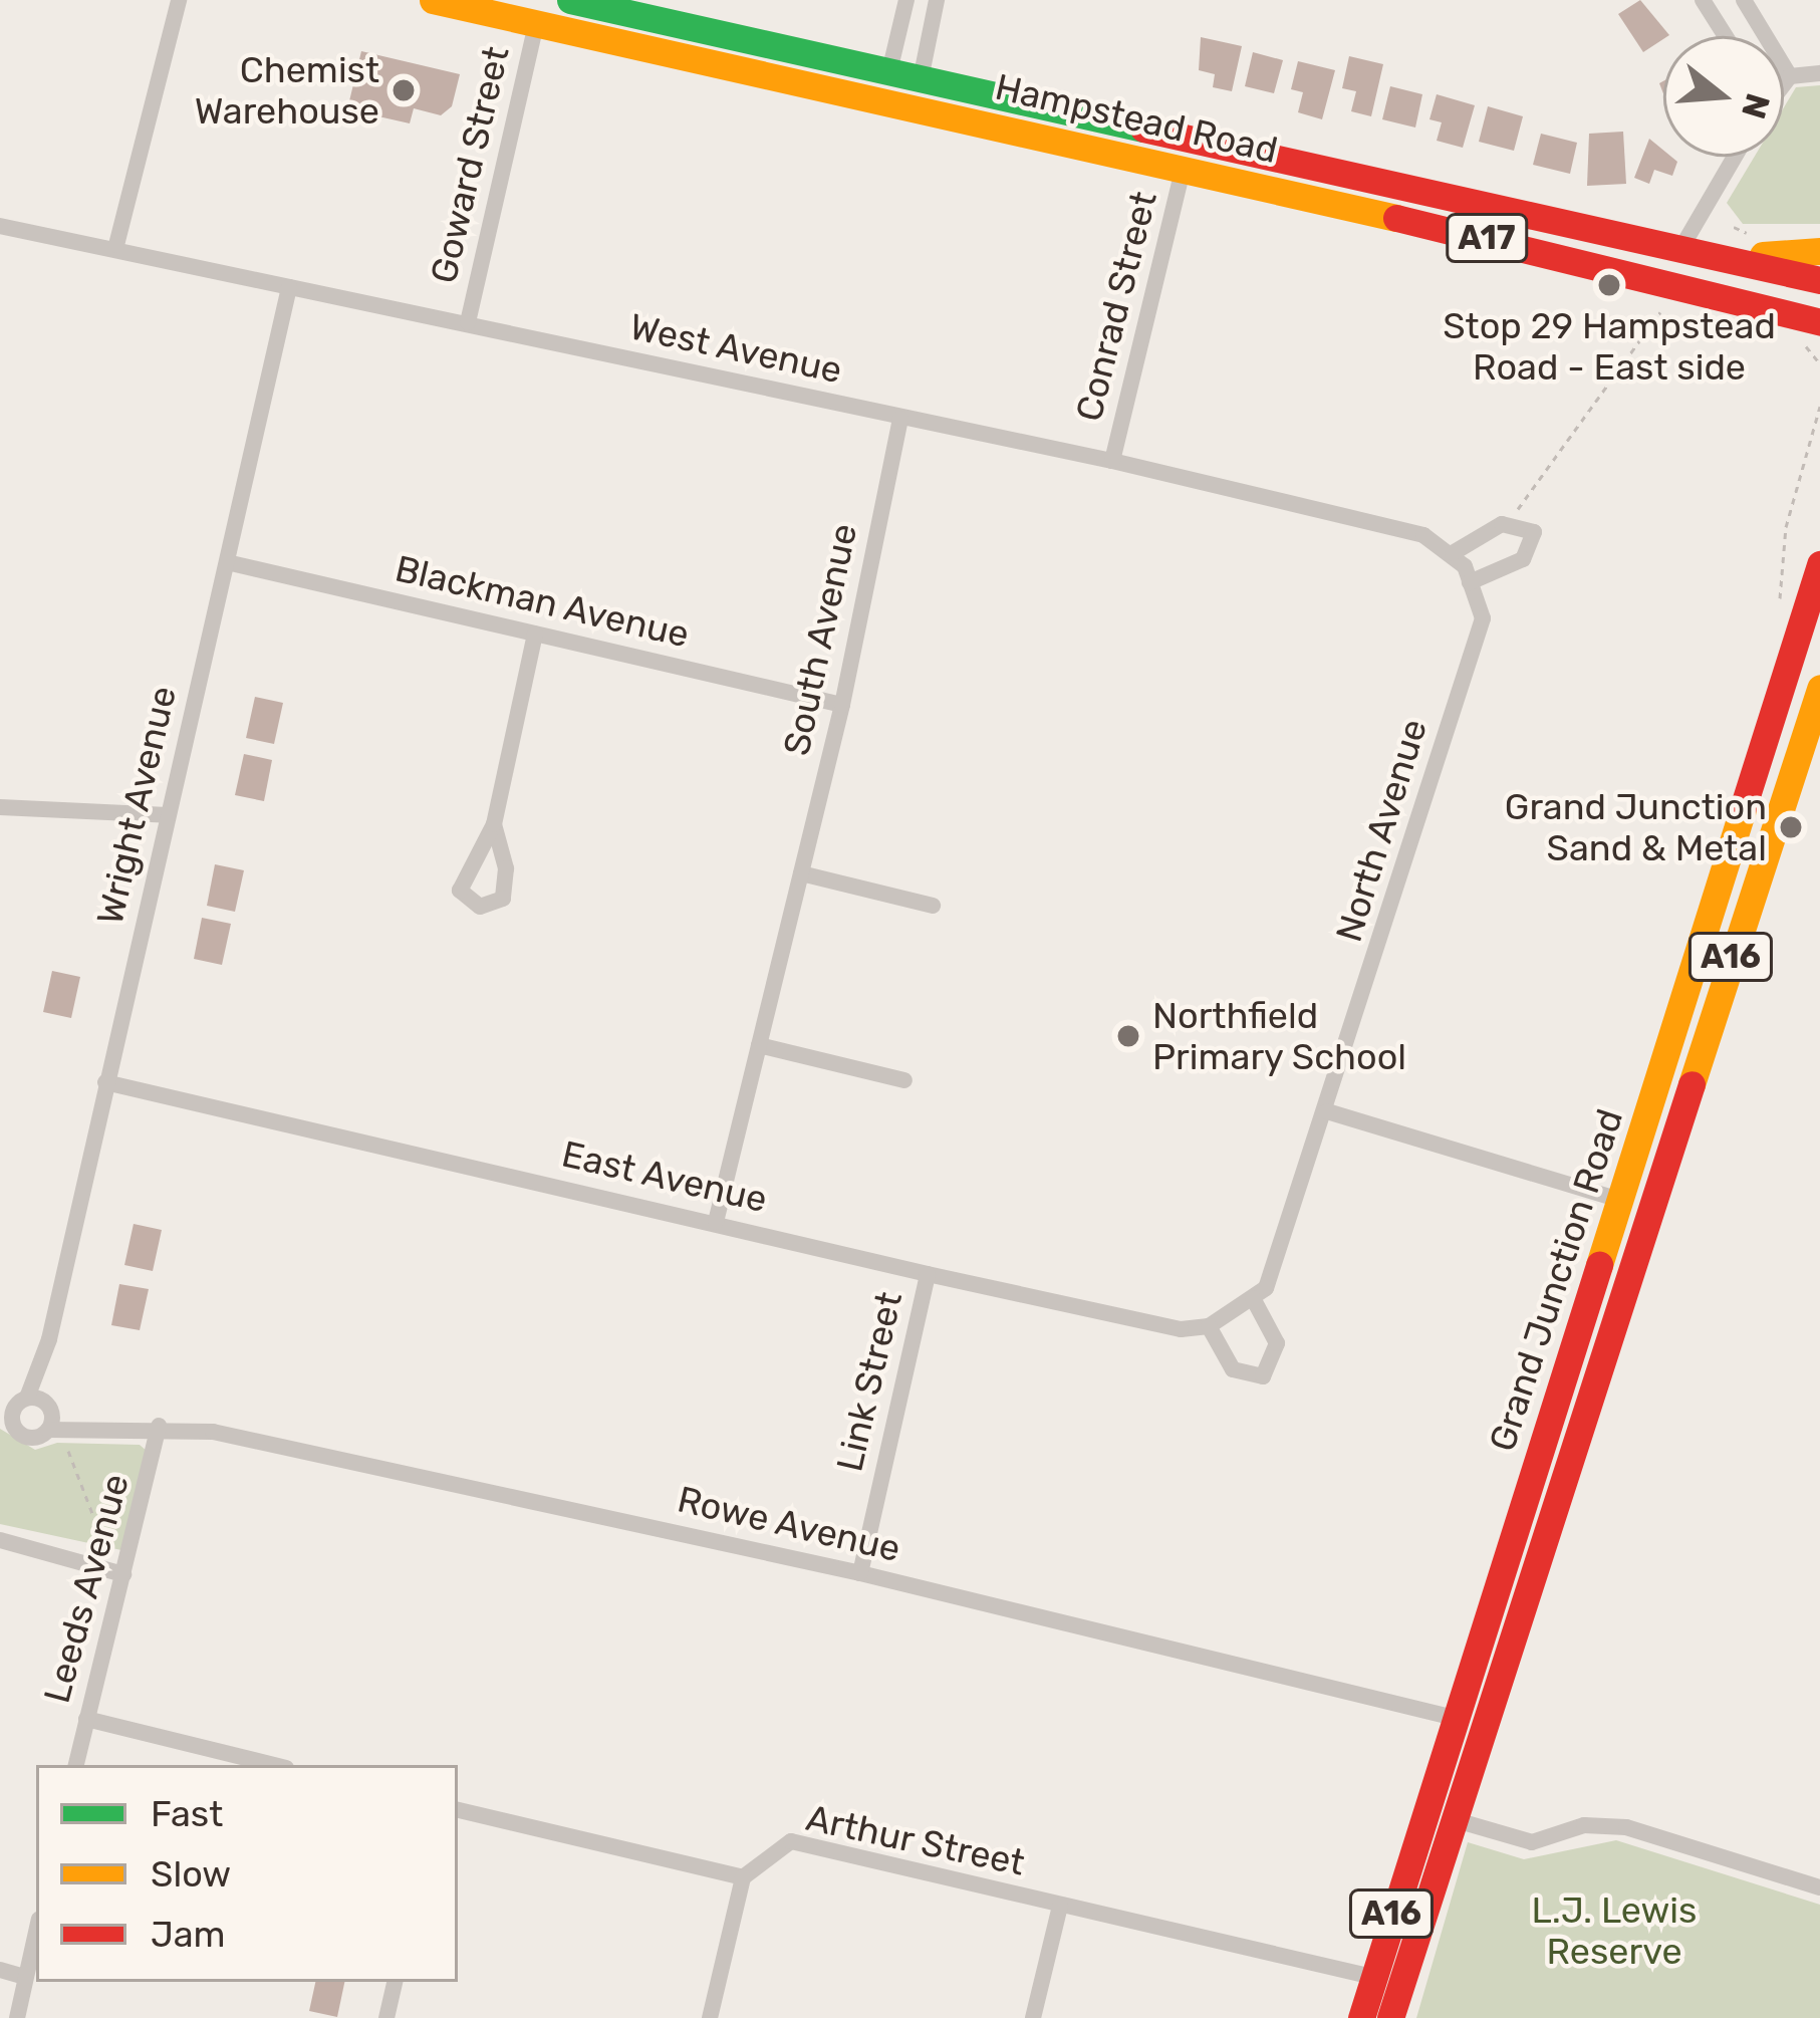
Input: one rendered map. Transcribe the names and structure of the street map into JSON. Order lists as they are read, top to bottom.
{
  "streets": {
    "highway": [
      "Hampstead Road",
      "A17",
      "A16",
      "Grand Junction Road"
    ],
    "street": [
      "Goward Street",
      "Conrad Street",
      "West Avenue",
      "Blackman Avenue",
      "South Avenue",
      "Wright Avenue",
      "North Avenue",
      "East Avenue",
      "Link Street",
      "Rowe Avenue",
      "Leeds Avenue",
      "Arthur Street"
    ]
  },
  "crossings": [
    ["Hampstead Road", "Goward Street"],
    ["Hampstead Road", "Conrad Street"],
    ["Goward Street", "West Avenue"],
    ["Conrad Street", "West Avenue"],
    ["West Avenue", "South Avenue"],
    ["West Avenue", "Wright Avenue"],
    ["West Avenue", "North Avenue"],
    ["Blackman Avenue", "South Avenue"],
    ["Blackman Avenue", "Wright Avenue"],
    ["South Avenue", "East Avenue"],
    ["Wright Avenue", "East Avenue"],
    ["Wright Avenue", "Rowe Avenue"],
    ["North Avenue", "East Avenue"],
    ["East Avenue", "Link Street"],
    ["Grand Junction Road", "Rowe Avenue"],
    ["Grand Junction Road", "Arthur Street"],
    ["Link Street", "Rowe Avenue"],
    ["Rowe Avenue", "Leeds Avenue"]
  ],
  "parks": ["L.J. Lewis Reserve"],
  "places": [
    "Chemist Warehouse",
    "Stop 29 Hampstead Road - East side",
    "Grand Junction Sand & Metal",
    "Northfield Primary School"
  ],
  "legend": ["Fast", "Slow", "Jam"],
  "north": "right"
}
